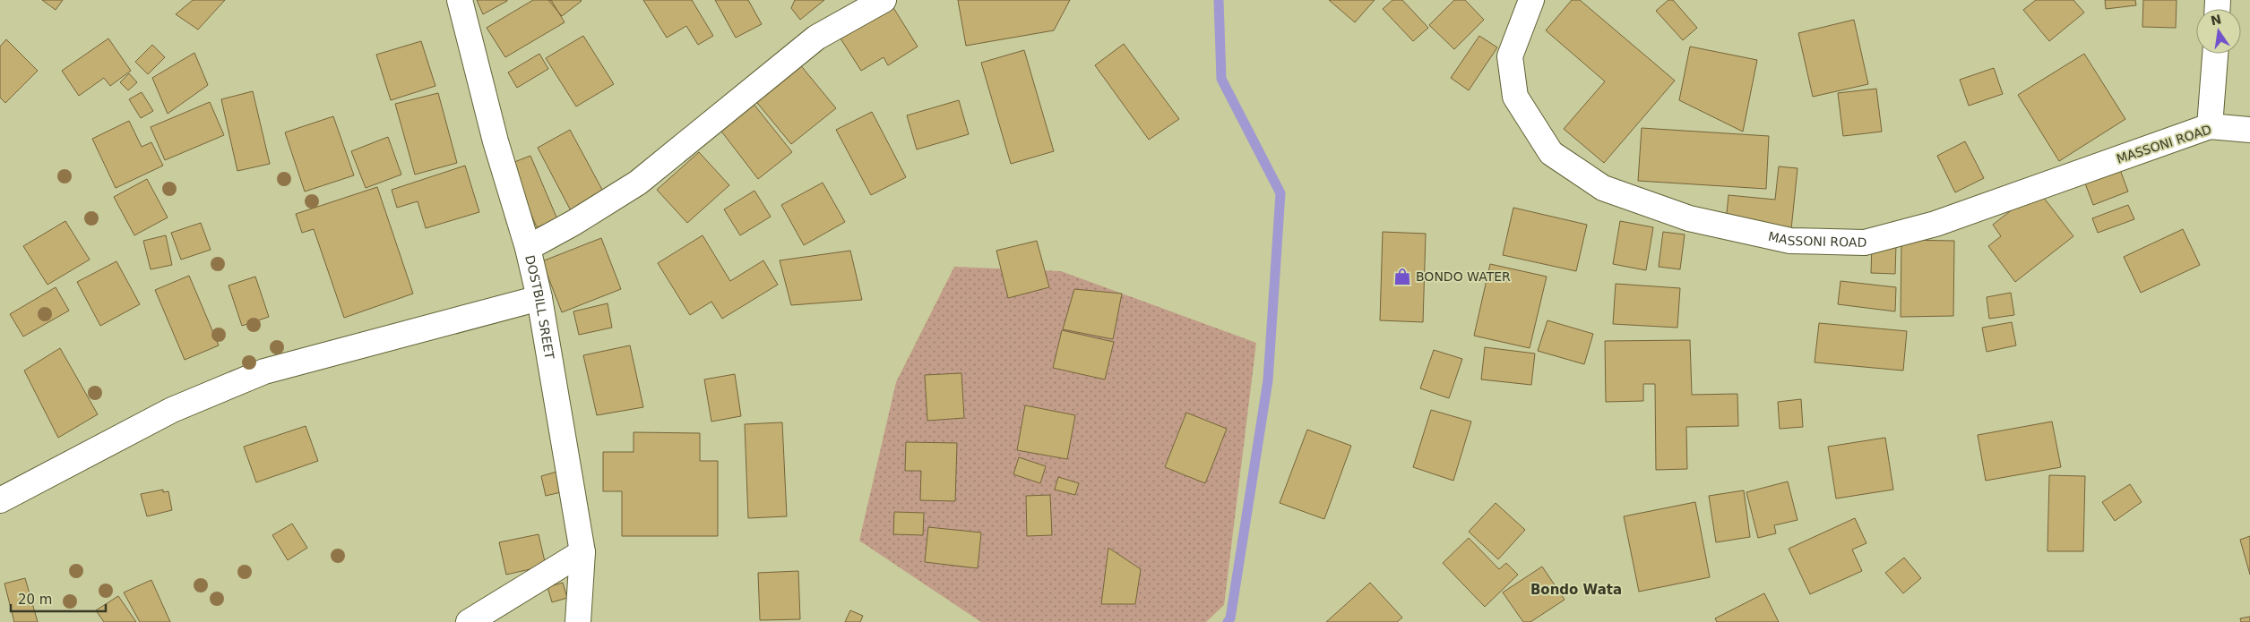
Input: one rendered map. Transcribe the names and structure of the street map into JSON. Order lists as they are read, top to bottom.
{
  "streets": {
    "street": ["MASSONI ROAD", "DOSTBILL SREET"]
  },
  "districts": ["Bondo Wata"],
  "places": {
    "shop": ["BONDO WATER"]
  },
  "scale_bar": "20 m",
  "north": "top"
}
